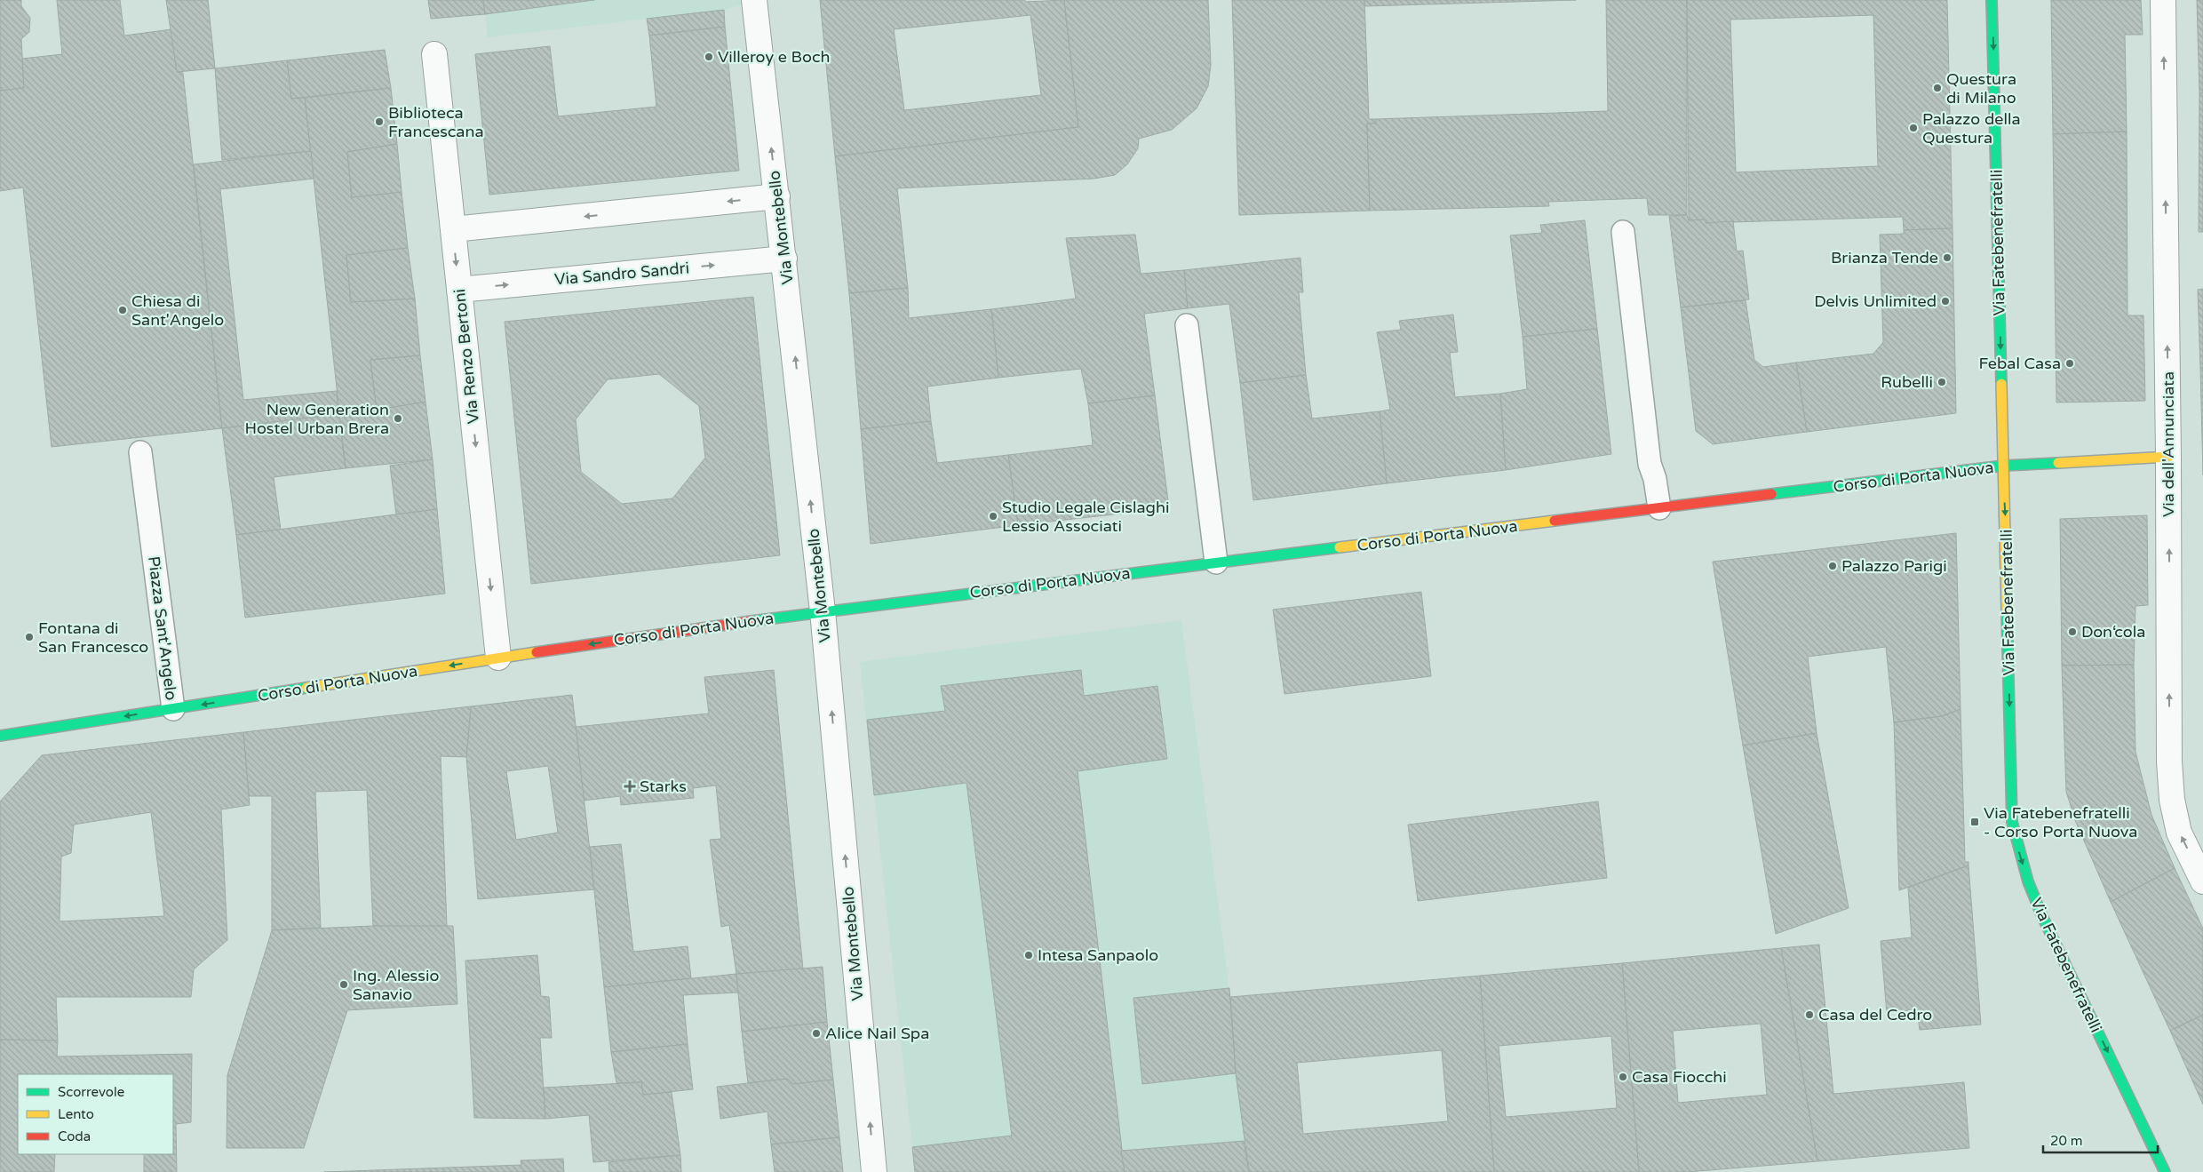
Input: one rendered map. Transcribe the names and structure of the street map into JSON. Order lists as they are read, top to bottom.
{
  "streets": {
    "street": [
      "Via Montebello",
      "Via Fatebenefratelli",
      "Via Sandro Sandri",
      "Via Renzo Bertoni",
      "Via dell'Annunciata",
      "Corso di Porta Nuova",
      "Piazza Sant'Angelo"
    ]
  },
  "crossings": [
    ["Via Montebello", "Via Sandro Sandri"],
    ["Via Montebello", "Corso di Porta Nuova"],
    ["Via Fatebenefratelli", "Corso di Porta Nuova"],
    ["Via Sandro Sandri", "Via Renzo Bertoni"],
    ["Via Renzo Bertoni", "Corso di Porta Nuova"],
    ["Via dell'Annunciata", "Corso di Porta Nuova"],
    ["Corso di Porta Nuova", "Piazza Sant'Angelo"]
  ],
  "one_way": [
    "Via Montebello",
    "Via Fatebenefratelli",
    "Via Renzo Bertoni",
    "Via dell'Annunciata",
    "Piazza Sant'Angelo"
  ],
  "places": {
    "other": [
      "Villeroy e Boch",
      "Questura di Milano",
      "Biblioteca Francescana",
      "Palazzo della Questura",
      "Brianza Tende",
      "Delvis Unlimited",
      "Chiesa di Sant'Angelo",
      "Febal Casa",
      "Rubelli",
      "New Generation Hostel Urban Brera",
      "Studio Legale Cislaghi Lessio Associati",
      "Palazzo Parigi",
      "Don‘cola",
      "Fontana di San Francesco",
      "Intesa Sanpaolo",
      "Ing. Alessio Sanavio",
      "Casa del Cedro",
      "Alice Nail Spa",
      "Casa Fiocchi"
    ],
    "health": ["Starks"],
    "transit": ["Via Fatebenefratelli - Corso Porta Nuova"]
  },
  "legend": ["Scorrevole", "Lento", "Coda"],
  "scale_bar": "20 m"
}
